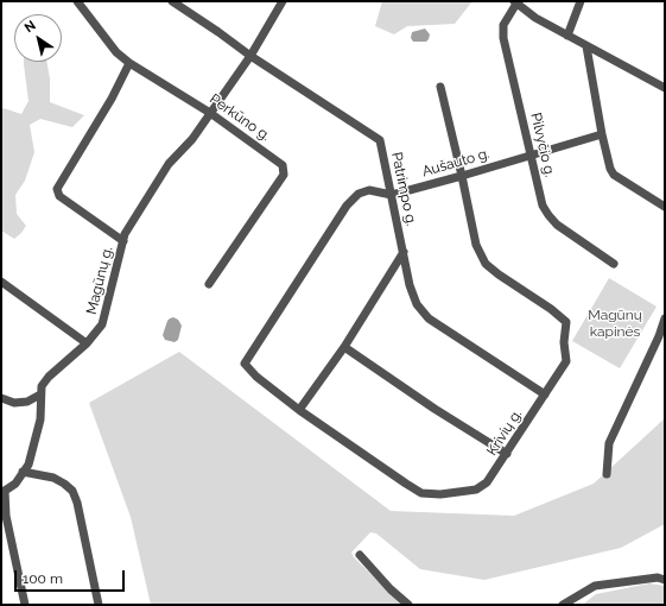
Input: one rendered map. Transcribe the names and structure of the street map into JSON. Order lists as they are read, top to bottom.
{
  "streets": {
    "street": [
      "Perkūno g.",
      "Pilvyčio g.",
      "Aušauto g.",
      "Patrimpo g.",
      "Magūnų g.",
      "Krivių g."
    ]
  },
  "crossings": [
    ["Perkūno g.", "Magūnų g."],
    ["Pilvyčio g.", "Aušauto g."],
    ["Aušauto g.", "Patrimpo g."],
    ["Aušauto g.", "Krivių g."],
    ["Patrimpo g.", "Magūnų g."],
    ["Patrimpo g.", "Krivių g."]
  ],
  "parks": ["Magūnų kapinės"],
  "scale_bar": "100 m",
  "north": "top left"
}
